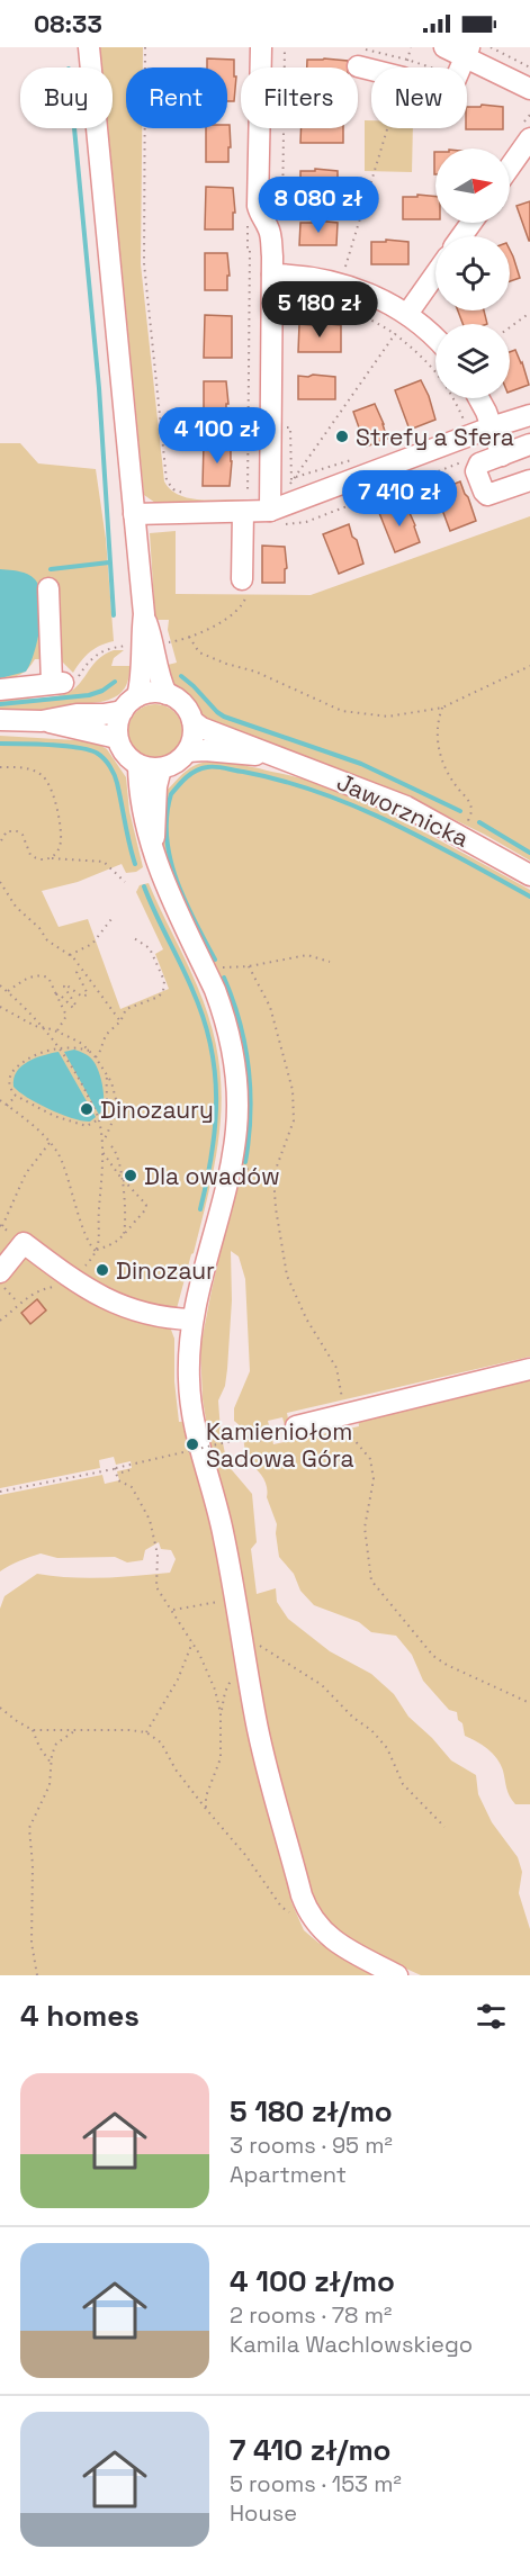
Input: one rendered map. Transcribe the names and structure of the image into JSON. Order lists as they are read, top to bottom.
{
  "streets": {
    "street": ["Jaworznicka"]
  },
  "places": [
    "Strefy a Sfera",
    "Dinozaury",
    "Dla owadów",
    "Dinozaur",
    "Kamieniołom Sadowa Góra"
  ],
  "north": "right",
  "page": {
    "status": "08:33",
    "chip": [
      "Buy",
      "Rent",
      "Filters",
      "New"
    ],
    "price": [
      "8 080 zł",
      "5 180 zł",
      "4 100 zł",
      "7 410 zł"
    ],
    "heading": "4 homes",
    "list": [
      {
        "name": "5 180 zł/mo",
        "note": "3 rooms · 95 m² · Apartment"
      },
      {
        "name": "4 100 zł/mo",
        "note": "2 rooms · 78 m² · Kamila Wachlowskiego"
      },
      {
        "name": "7 410 zł/mo",
        "note": "5 rooms · 153 m² · House"
      }
    ]
  }
}
